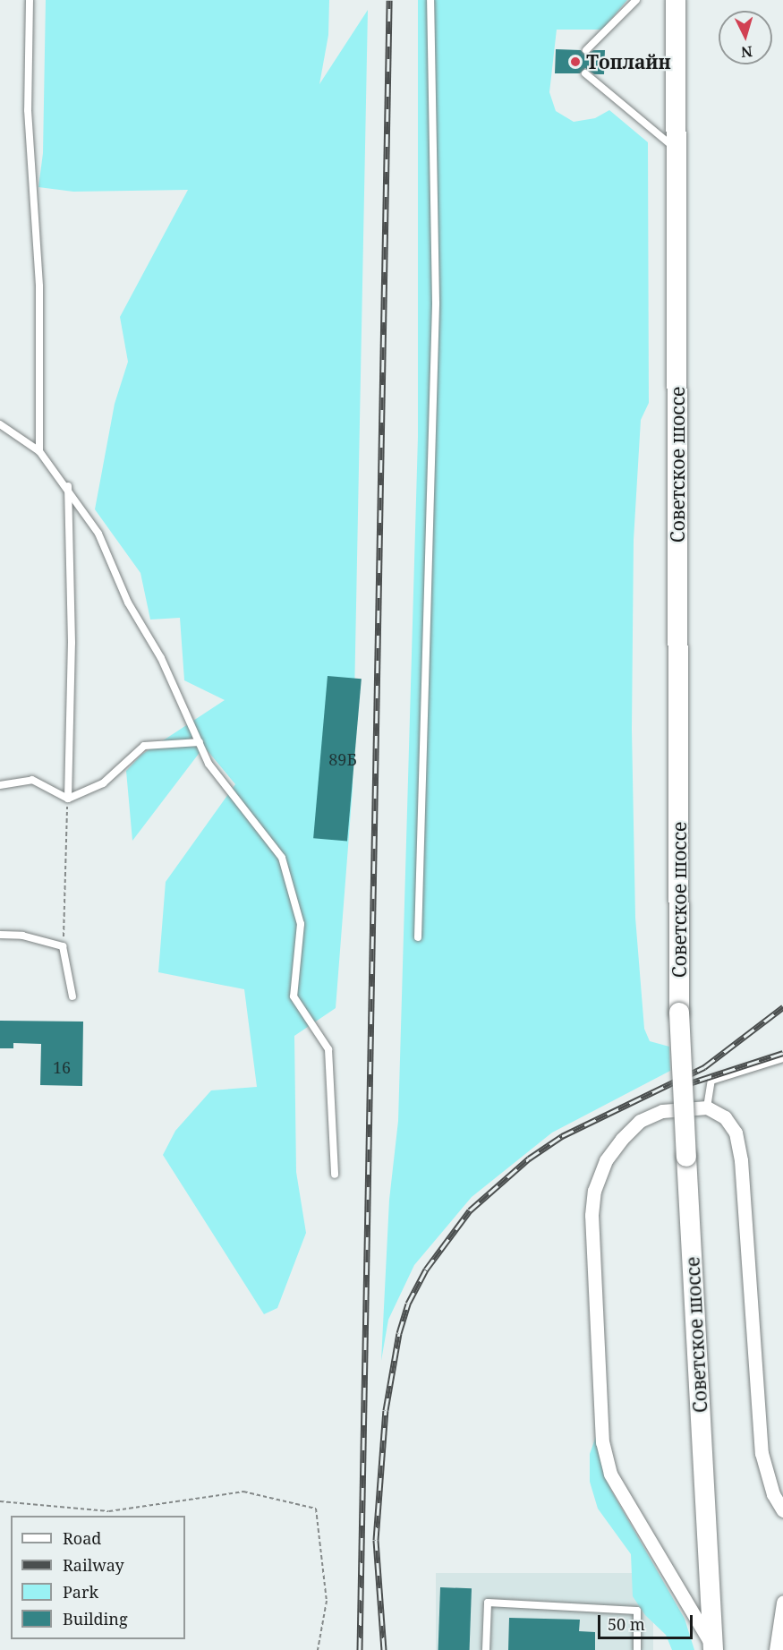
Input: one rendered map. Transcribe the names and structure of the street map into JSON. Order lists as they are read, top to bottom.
{
  "streets": {
    "main road": ["Советское шоссе"]
  },
  "places": ["Топлайн"],
  "house_numbers": ["89Б", "16"],
  "legend": [
    "Road",
    "Railway",
    "Park",
    "Building"
  ],
  "scale_bar": "50 m",
  "north": "bottom"
}
